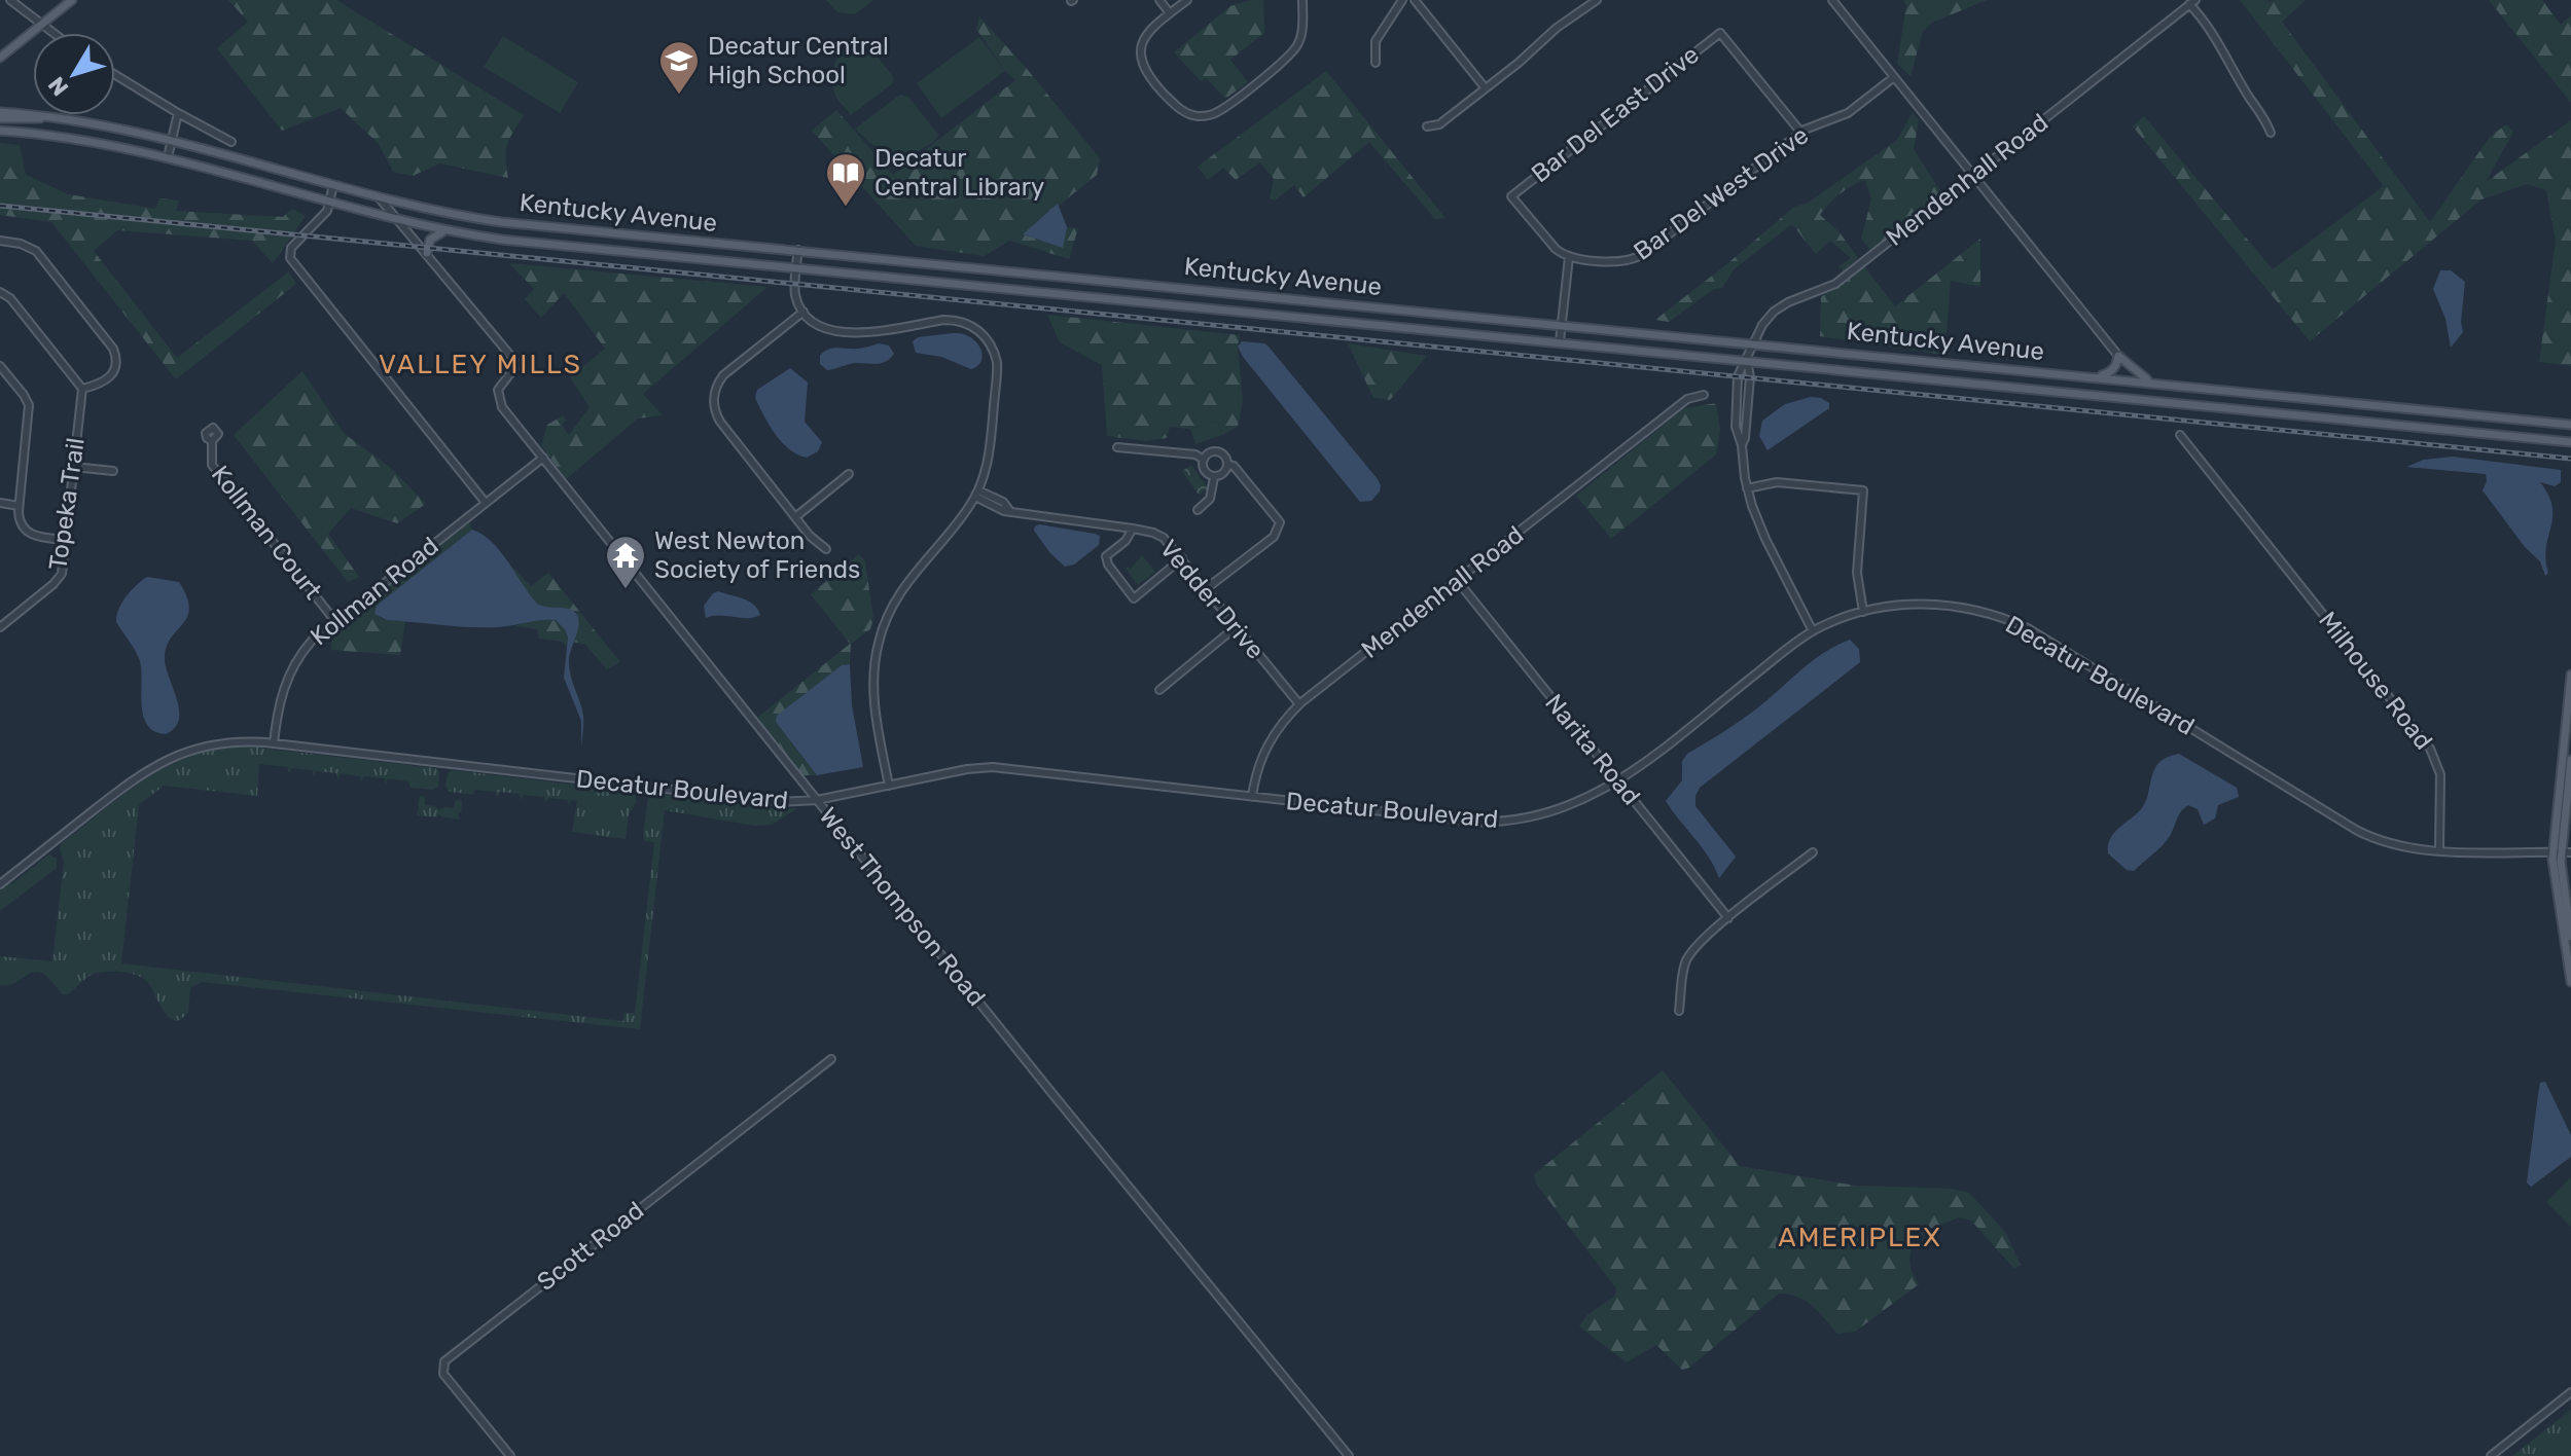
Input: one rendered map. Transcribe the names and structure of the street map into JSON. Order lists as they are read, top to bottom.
{
  "streets": {
    "main road": ["Kentucky Avenue"],
    "street": [
      "Bar Del East Drive",
      "Mendenhall Road",
      "Bar Del West Drive",
      "Topeka Trail",
      "Kollman Court",
      "Kollman Road",
      "Vedder Drive",
      "Decatur Boulevard",
      "Milhouse Road",
      "Narita Road",
      "West Thompson Road",
      "Scott Road"
    ]
  },
  "crossings": [
    ["Bar Del East Drive", "Bar Del West Drive"],
    ["Mendenhall Road", "Kentucky Avenue"],
    ["Mendenhall Road", "Vedder Drive"],
    ["Mendenhall Road", "Decatur Boulevard"],
    ["Mendenhall Road", "Narita Road"],
    ["Kentucky Avenue", "West Thompson Road"],
    ["Kollman Court", "Kollman Road"],
    ["Kollman Road", "Decatur Boulevard"],
    ["Kollman Road", "West Thompson Road"],
    ["Decatur Boulevard", "Milhouse Road"],
    ["Decatur Boulevard", "Narita Road"],
    ["Decatur Boulevard", "West Thompson Road"]
  ],
  "districts": ["VALLEY MILLS", "AMERIPLEX"],
  "places": {
    "school or university": ["Decatur Central High School"],
    "library": ["Decatur Central Library"],
    "temple": ["West Newton Society of Friends"]
  },
  "north": "bottom left"
}
